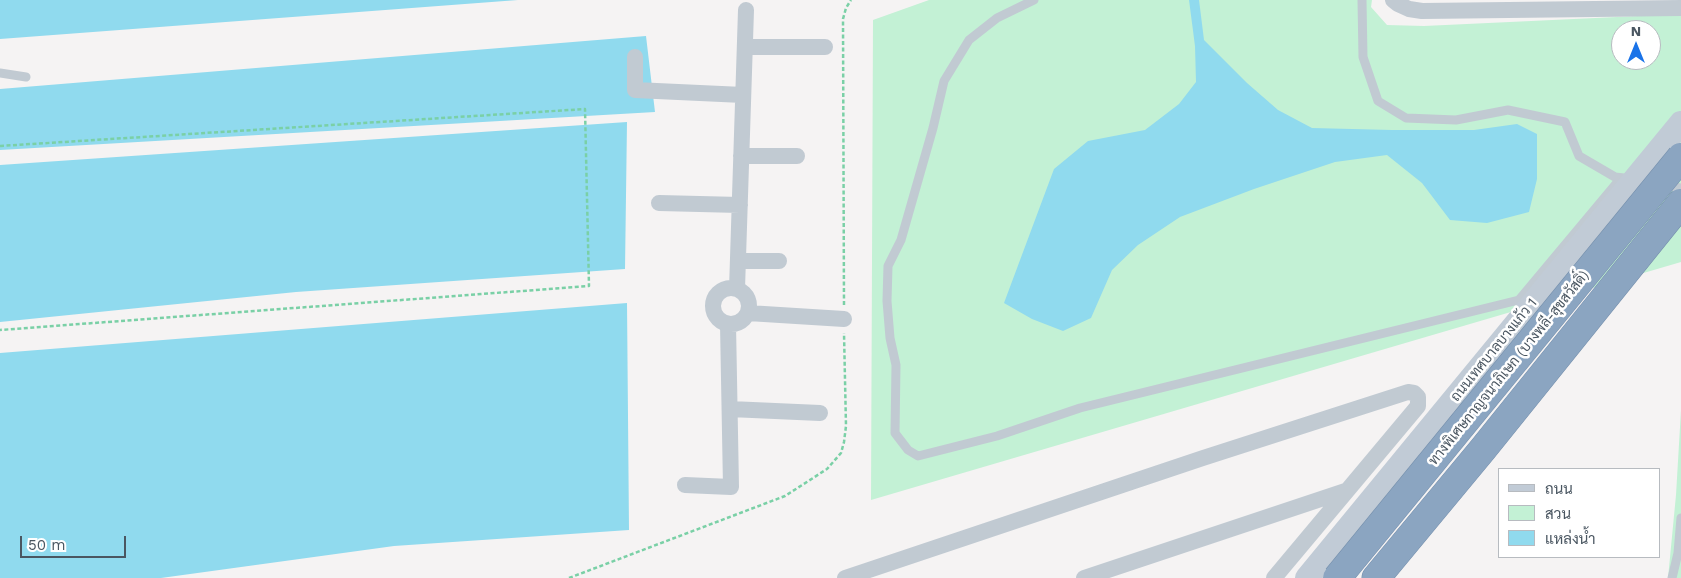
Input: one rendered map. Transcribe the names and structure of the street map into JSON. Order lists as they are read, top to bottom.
{
  "streets": {
    "highway": ["ทางพิเศษกาญจนาภิเษก (บางพลี-สุขสวัสดิ์)"],
    "main road": ["ถนนเทศบาลบางแก้ว 1"]
  },
  "legend": ["ถนน", "สวน", "แหล่งน้ำ"],
  "scale_bar": "50 m",
  "north": "top"
}
